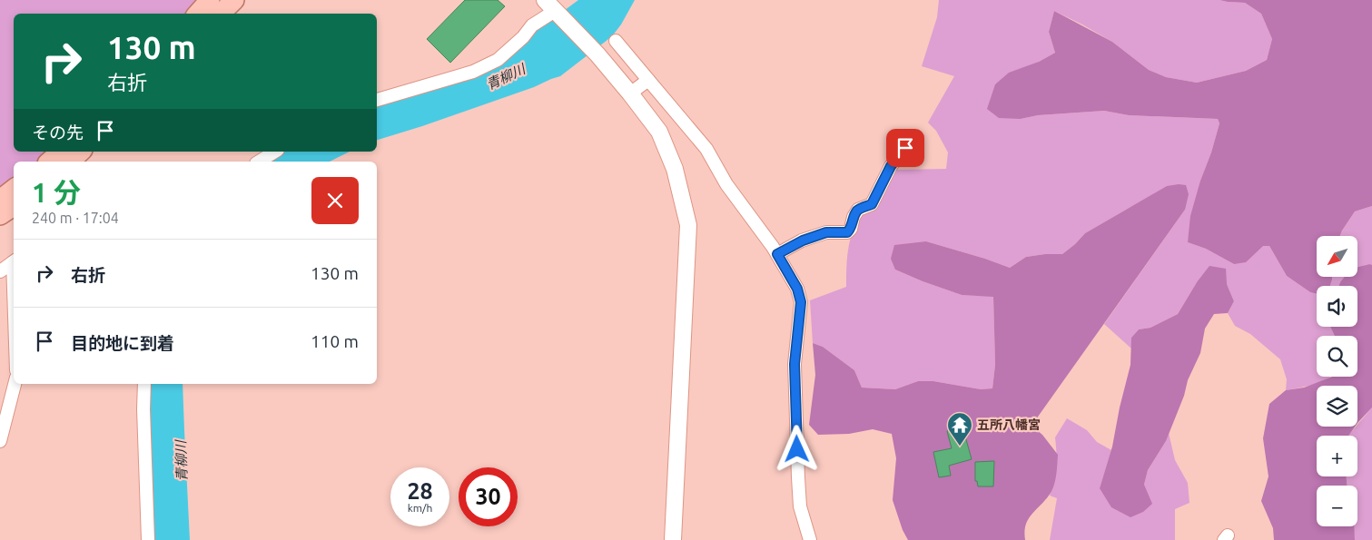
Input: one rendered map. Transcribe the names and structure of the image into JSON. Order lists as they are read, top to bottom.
{
  "water": ["青柳川"],
  "places": {
    "temple": ["五所八幡宮"]
  },
  "north": "bottom left",
  "page": {
    "turn": ["130 m", "右折"],
    "then": "その先",
    "heading": ["1 分", "240 m · 17:04"],
    "map_buttons": ["+", "−"],
    "list": [
      {
        "name": "右折",
        "value": "130 m"
      },
      {
        "name": "目的地に到着",
        "value": "110 m"
      }
    ],
    "speed": "28 km/h",
    "limit": "30"
  }
}
